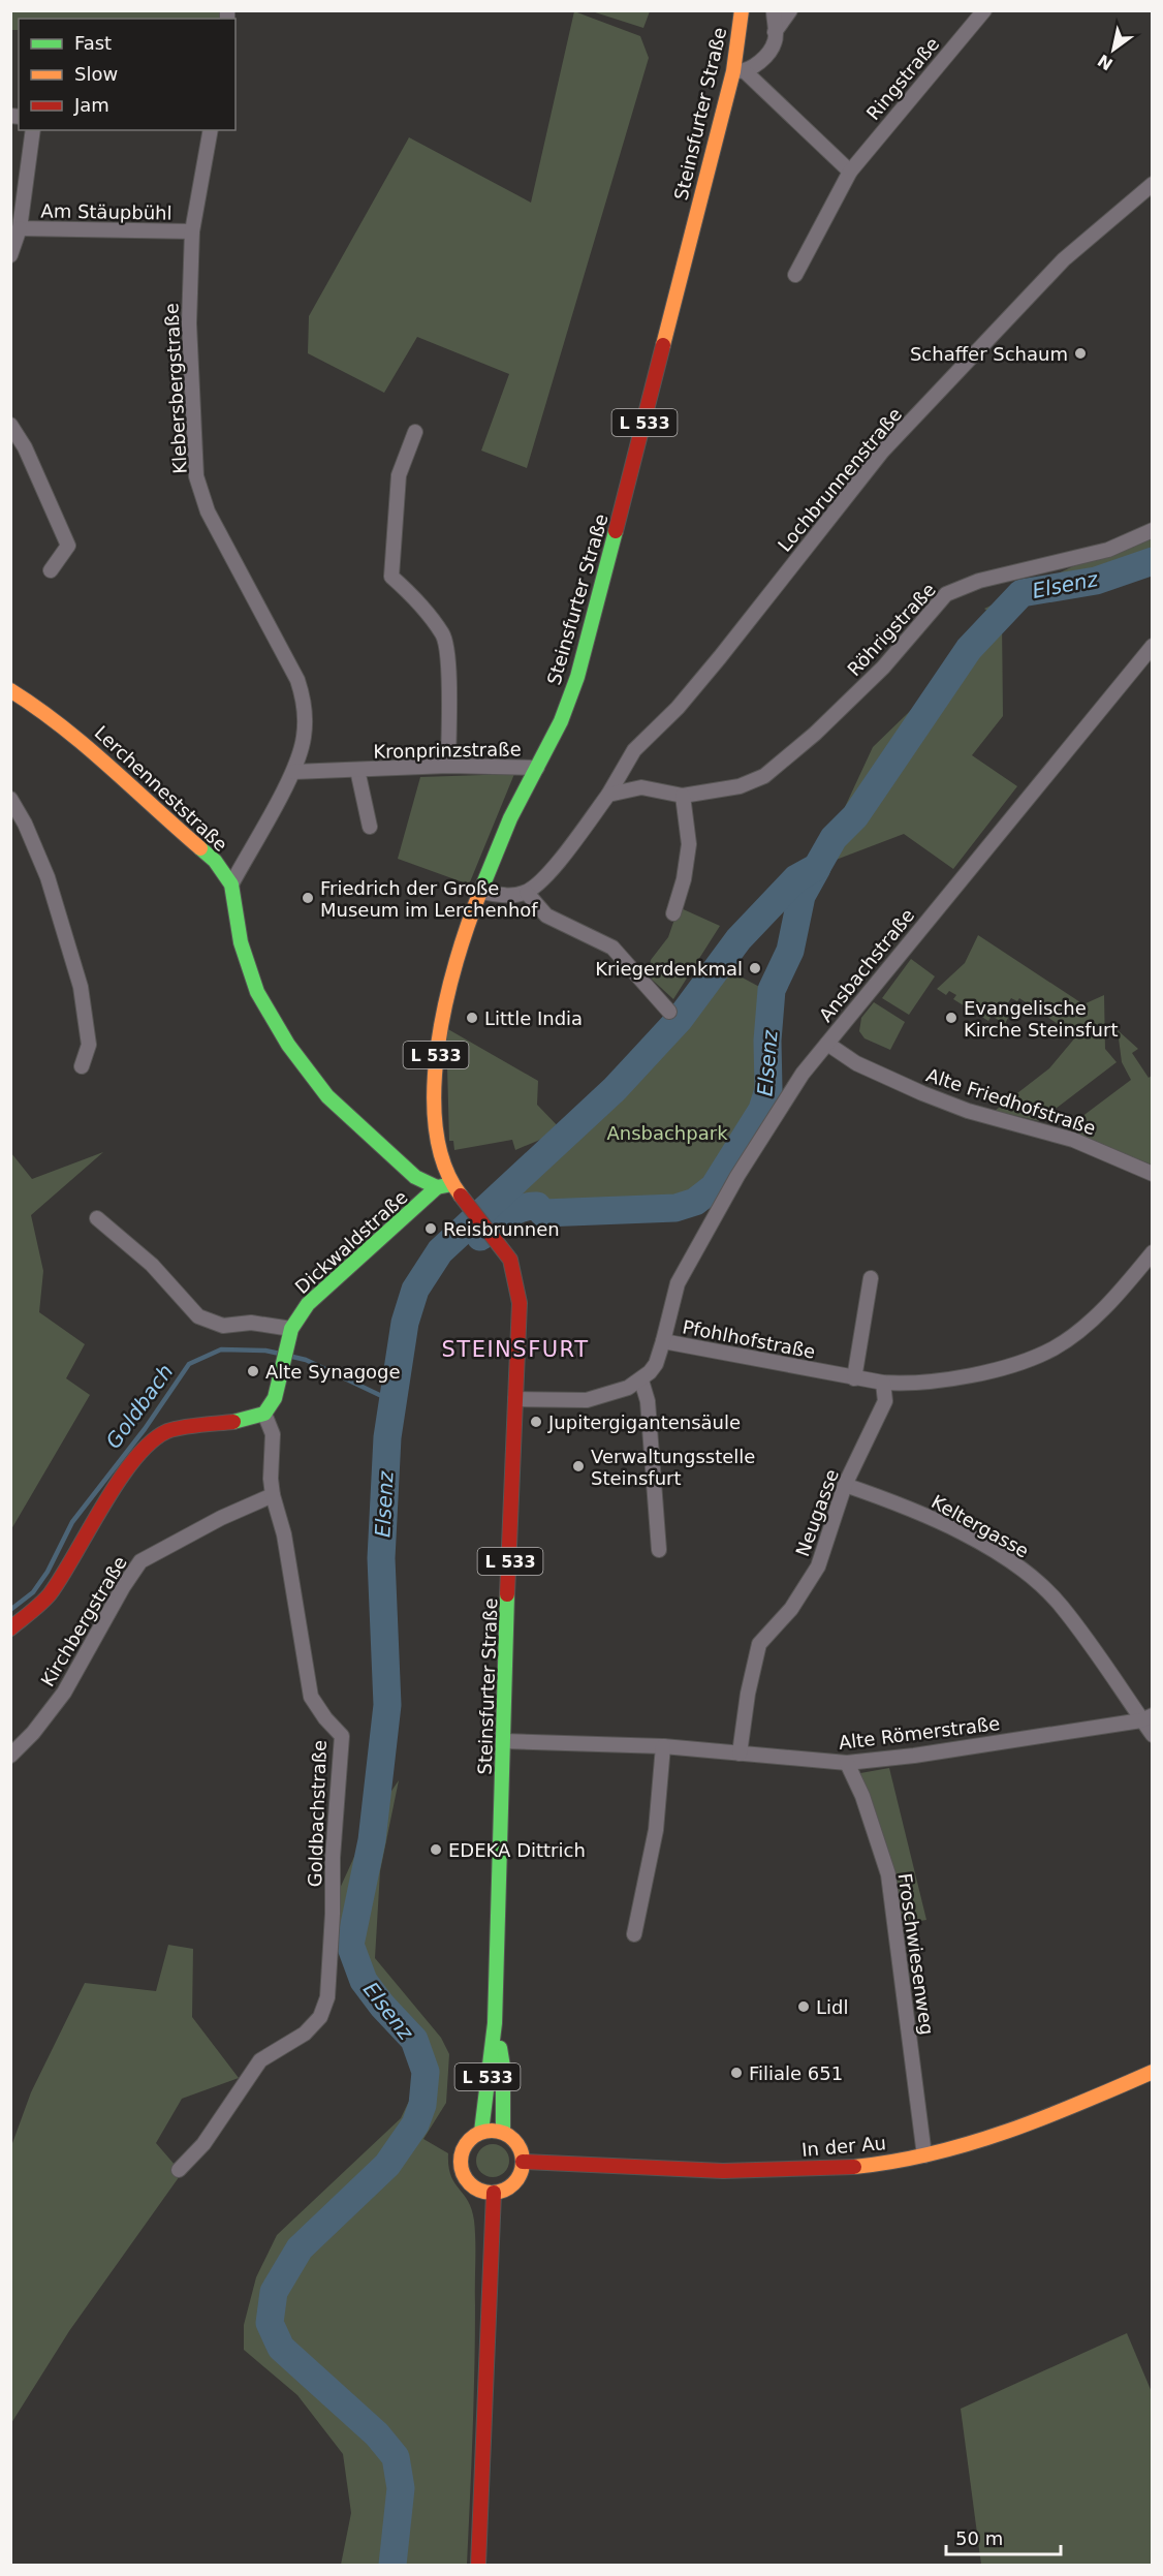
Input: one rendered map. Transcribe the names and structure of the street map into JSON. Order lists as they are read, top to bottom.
{
  "streets": {
    "main road": [
      "Steinsfurter Straße",
      "L 533",
      "Lerchenneststraße",
      "Dickwaldstraße",
      "In der Au"
    ],
    "street": [
      "Ringstraße",
      "Am Stäupbühl",
      "Klebersbergstraße",
      "Lochbrunnenstraße",
      "Röhrigstraße",
      "Kronprinzstraße",
      "Ansbachstraße",
      "Alte Friedhofstraße",
      "Pfohlhofstraße",
      "Neugasse",
      "Keltergasse",
      "Kirchbergstraße",
      "Alte Römerstraße",
      "Goldbachstraße",
      "Froschwiesenweg"
    ]
  },
  "crossings": [
    ["Steinsfurter Straße", "Kronprinzstraße"],
    ["Steinsfurter Straße", "Alte Römerstraße"],
    ["Steinsfurter Straße", "In der Au"],
    ["Am Stäupbühl", "Klebersbergstraße"],
    ["Klebersbergstraße", "Kronprinzstraße"],
    ["Lochbrunnenstraße", "Röhrigstraße"],
    ["Lerchenneststraße", "Dickwaldstraße"],
    ["Ansbachstraße", "Alte Friedhofstraße"],
    ["Ansbachstraße", "Pfohlhofstraße"],
    ["Dickwaldstraße", "Goldbachstraße"],
    ["Pfohlhofstraße", "Neugasse"],
    ["Neugasse", "Keltergasse"],
    ["Neugasse", "Alte Römerstraße"],
    ["Keltergasse", "Alte Römerstraße"],
    ["Kirchbergstraße", "Goldbachstraße"],
    ["Alte Römerstraße", "Froschwiesenweg"],
    ["Froschwiesenweg", "In der Au"]
  ],
  "districts": ["STEINSFURT"],
  "water": ["Elsenz", "Goldbach"],
  "parks": ["Ansbachpark"],
  "places": [
    "Schaffer Schaum",
    "Friedrich der Große Museum im Lerchenhof",
    "Kriegerdenkmal",
    "Little India",
    "Evangelische Kirche Steinsfurt",
    "Reisbrunnen",
    "Alte Synagoge",
    "Jupitergigantensäule",
    "Verwaltungsstelle Steinsfurt",
    "EDEKA Dittrich",
    "Lidl",
    "Filiale 651"
  ],
  "legend": ["Fast", "Slow", "Jam"],
  "scale_bar": "50 m",
  "north": "bottom left"
}
